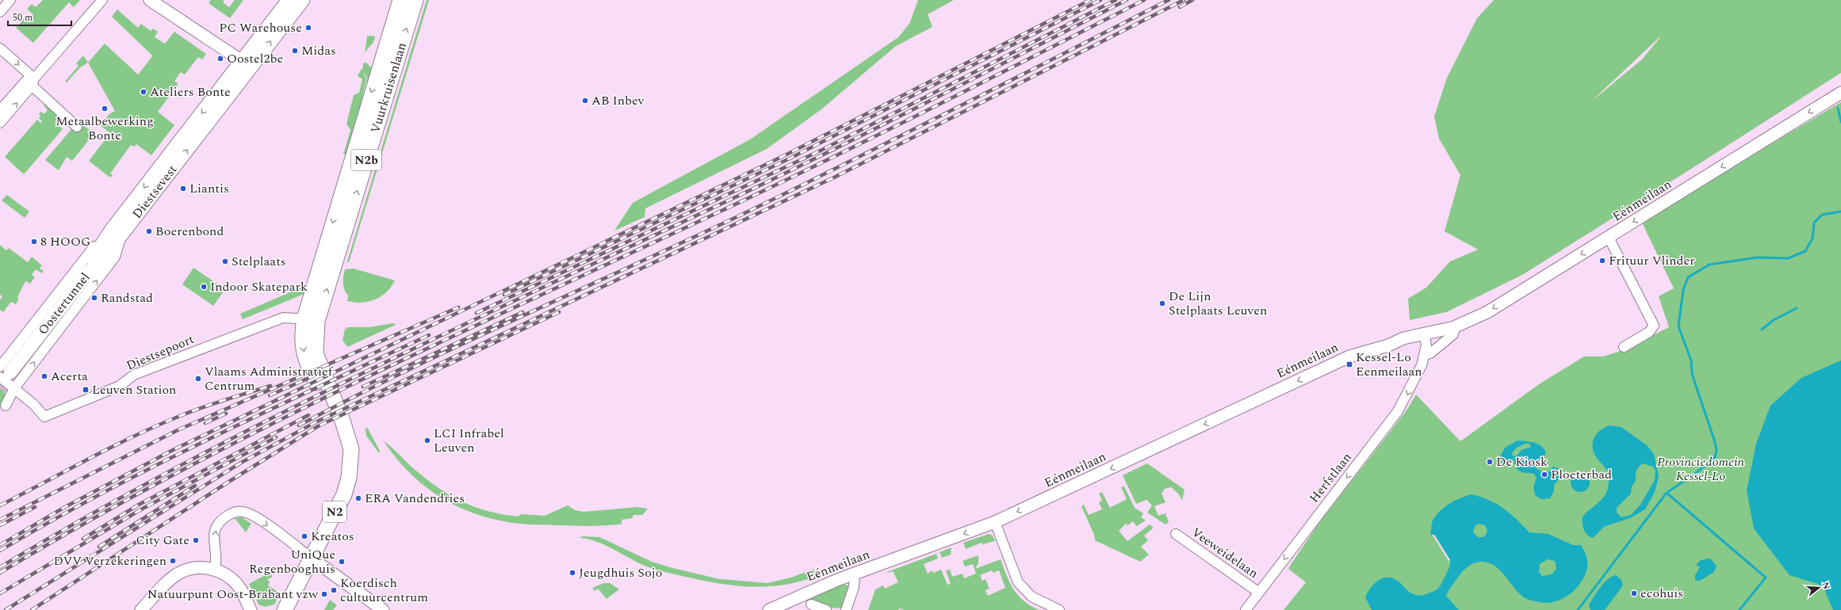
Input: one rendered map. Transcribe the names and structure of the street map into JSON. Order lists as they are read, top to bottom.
{
  "streets": {
    "main road": [
      "Vuurkruisenlaan",
      "N2b",
      "Diestsevest",
      "Oostertunnel",
      "N2"
    ],
    "street": [
      "Eénmeilaan",
      "Diestsepoort",
      "Herfstlaan",
      "Veeweidelaan"
    ]
  },
  "crossings": [
    ["Vuurkruisenlaan", "Diestsepoort"],
    ["Vuurkruisenlaan", "N2"],
    ["Diestsevest", "Oostertunnel"],
    ["Diestsevest", "Diestsepoort"],
    ["Eénmeilaan", "Herfstlaan"],
    ["Oostertunnel", "Diestsepoort"],
    ["Diestsepoort", "N2"],
    ["Herfstlaan", "Veeweidelaan"]
  ],
  "one_way": ["Eénmeilaan", "Herfstlaan"],
  "parks": ["Provinciedomein Kessel-Lo"],
  "places": {
    "other": [
      "PC Warehouse",
      "Midas",
      "Oostel2be",
      "Ateliers Bonte",
      "AB Inbev",
      "Metaalbewerking Bonte",
      "Liantis",
      "Boerenbond",
      "8 HOOG",
      "Frituur Vlinder",
      "Stelplaats",
      "Indoor Skatepark",
      "Randstad",
      "De Lijn Stelplaats Leuven",
      "Acerta",
      "Vlaams Administratief Centrum",
      "LCI Infrabel Leuven",
      "De Kiosk",
      "Ploeterbad",
      "ERA Vandendries",
      "Kreatos",
      "City Gate",
      "DVV Verzekeringen",
      "UniQue Regenbooghuis",
      "Jeugdhuis Sojo",
      "Koerdisch cultuurcentrum",
      "ecohuis",
      "Natuurpunt Oost-Brabant vzw"
    ],
    "transit": ["Kessel-Lo Eenmeilaan", "Leuven Station"]
  },
  "scale_bar": "50 m",
  "north": "right"
}
